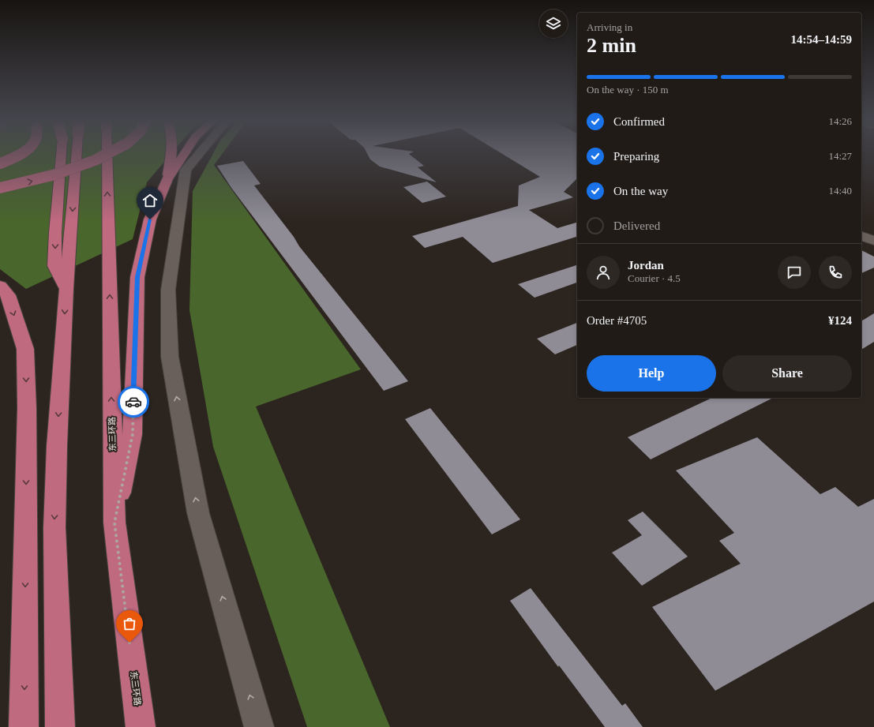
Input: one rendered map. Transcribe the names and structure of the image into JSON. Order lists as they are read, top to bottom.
{
  "streets": {
    "highway": ["东三环路"]
  },
  "page": {
    "heading": ["2 min", "Arriving in", "14:54–14:59"],
    "panel": [
      "Jordan",
      "Courier · 4.5",
      "Order #4705",
      "¥124"
    ],
    "bar": "On the way · 150 m",
    "list": [
      ["Confirmed", "14:26"],
      ["Preparing", "14:27"],
      ["On the way", "14:40"],
      "Delivered"
    ],
    "buttons": ["Help", "Share"]
  }
}
